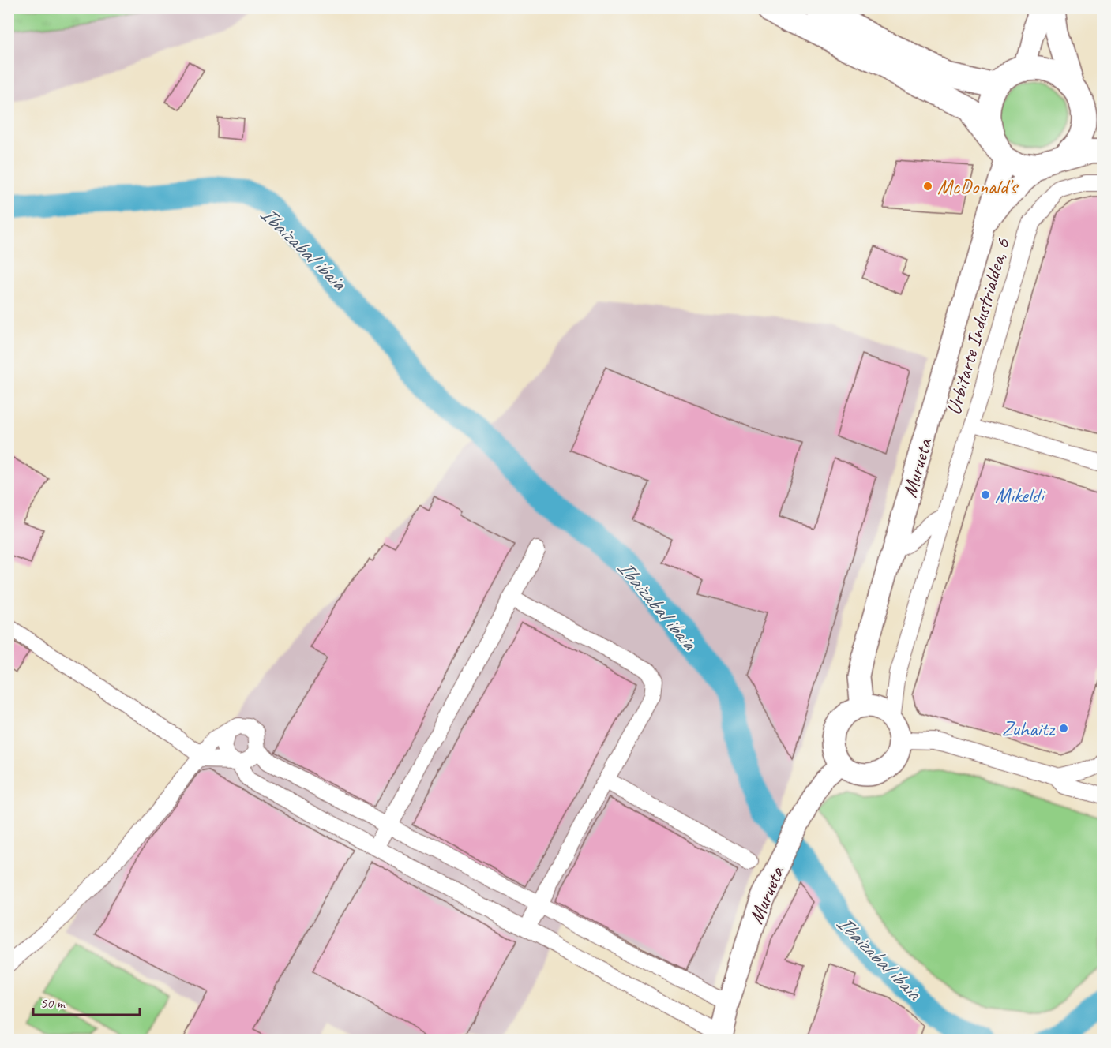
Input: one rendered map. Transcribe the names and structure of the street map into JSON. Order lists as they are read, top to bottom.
{
  "streets": {
    "street": ["Urbitarte Industrialdea, 6", "Murueta"]
  },
  "crossings": [
    ["Urbitarte Industrialdea, 6", "Murueta"]
  ],
  "water": ["Ibaizabal ibaia"],
  "places": ["McDonald's", "Mikeldi", "Zuhaitz"],
  "scale_bar": "50 m"
}
